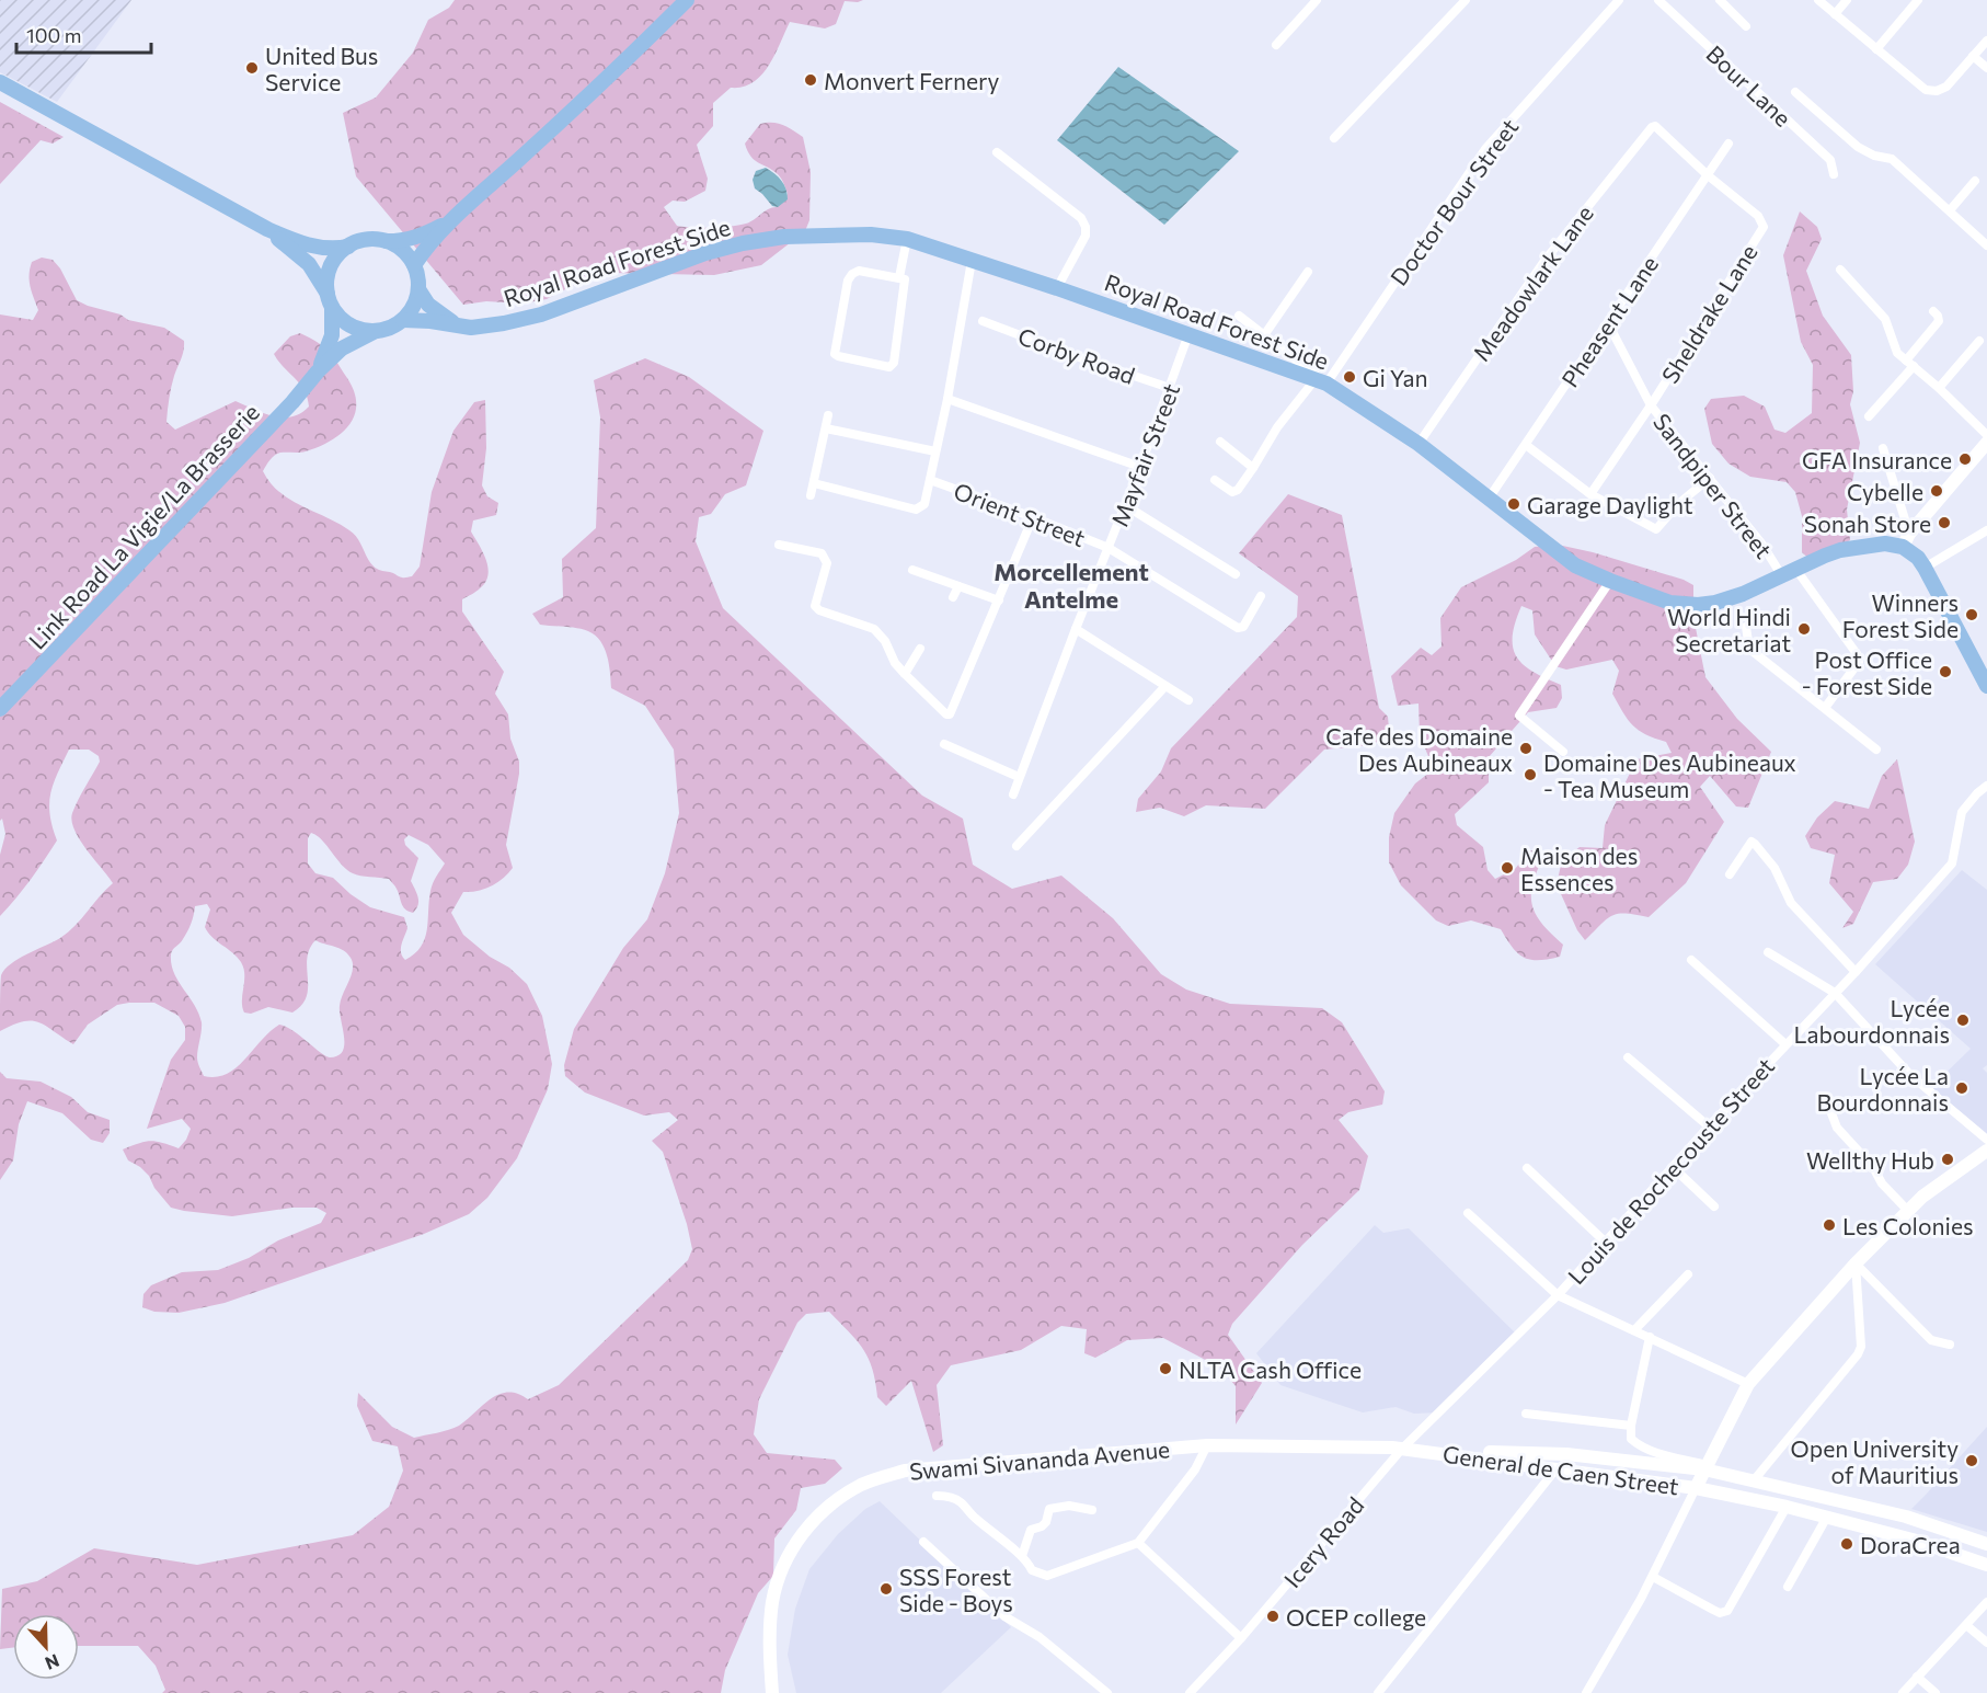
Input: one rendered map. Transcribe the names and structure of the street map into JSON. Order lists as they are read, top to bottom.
{
  "streets": {
    "main road": ["Royal Road Forest Side", "Link Road La Vigie/La Brasserie"],
    "street": [
      "Bour Lane",
      "Doctor Bour Street",
      "Meadowlark Lane",
      "Sheldrake Lane",
      "Pheasent Lane",
      "Corby Road",
      "Mayfair Street",
      "Sandpiper Street",
      "Orient Street",
      "Louis de Rochecouste Street",
      "Swami Sivananda Avenue",
      "General de Caen Street",
      "Icery Road"
    ]
  },
  "crossings": [
    ["Doctor Bour Street", "Royal Road Forest Side"],
    ["Royal Road Forest Side", "Meadowlark Lane"],
    ["Royal Road Forest Side", "Pheasent Lane"],
    ["Royal Road Forest Side", "Mayfair Street"],
    ["Royal Road Forest Side", "Sandpiper Street"],
    ["Royal Road Forest Side", "Link Road La Vigie/La Brasserie"],
    ["Meadowlark Lane", "Sheldrake Lane"],
    ["Sheldrake Lane", "Pheasent Lane"],
    ["Sheldrake Lane", "Sandpiper Street"],
    ["Pheasent Lane", "Sandpiper Street"],
    ["Corby Road", "Mayfair Street"],
    ["Mayfair Street", "Orient Street"],
    ["Louis de Rochecouste Street", "Swami Sivananda Avenue"],
    ["Louis de Rochecouste Street", "Icery Road"],
    ["Swami Sivananda Avenue", "General de Caen Street"],
    ["Swami Sivananda Avenue", "Icery Road"]
  ],
  "districts": ["Morcellement Antelme"],
  "places": [
    "United Bus Service",
    "Monvert Fernery",
    "Gi Yan",
    "GFA Insurance",
    "Cybelle",
    "Garage Daylight",
    "Sonah Store",
    "Winners Forest Side",
    "World Hindi Secretariat",
    "Post Office - Forest Side",
    "Cafe des Domaine Des Aubineaux",
    "Domaine Des Aubineaux - Tea Museum",
    "Maison des Essences",
    "Lycée Labourdonnais",
    "Lycée La Bourdonnais",
    "Wellthy Hub",
    "Les Colonies",
    "NLTA Cash Office",
    "Open University of Mauritius",
    "DoraCrea",
    "SSS Forest Side - Boys",
    "OCEP college"
  ],
  "scale_bar": "100 m",
  "north": "bottom"
}
